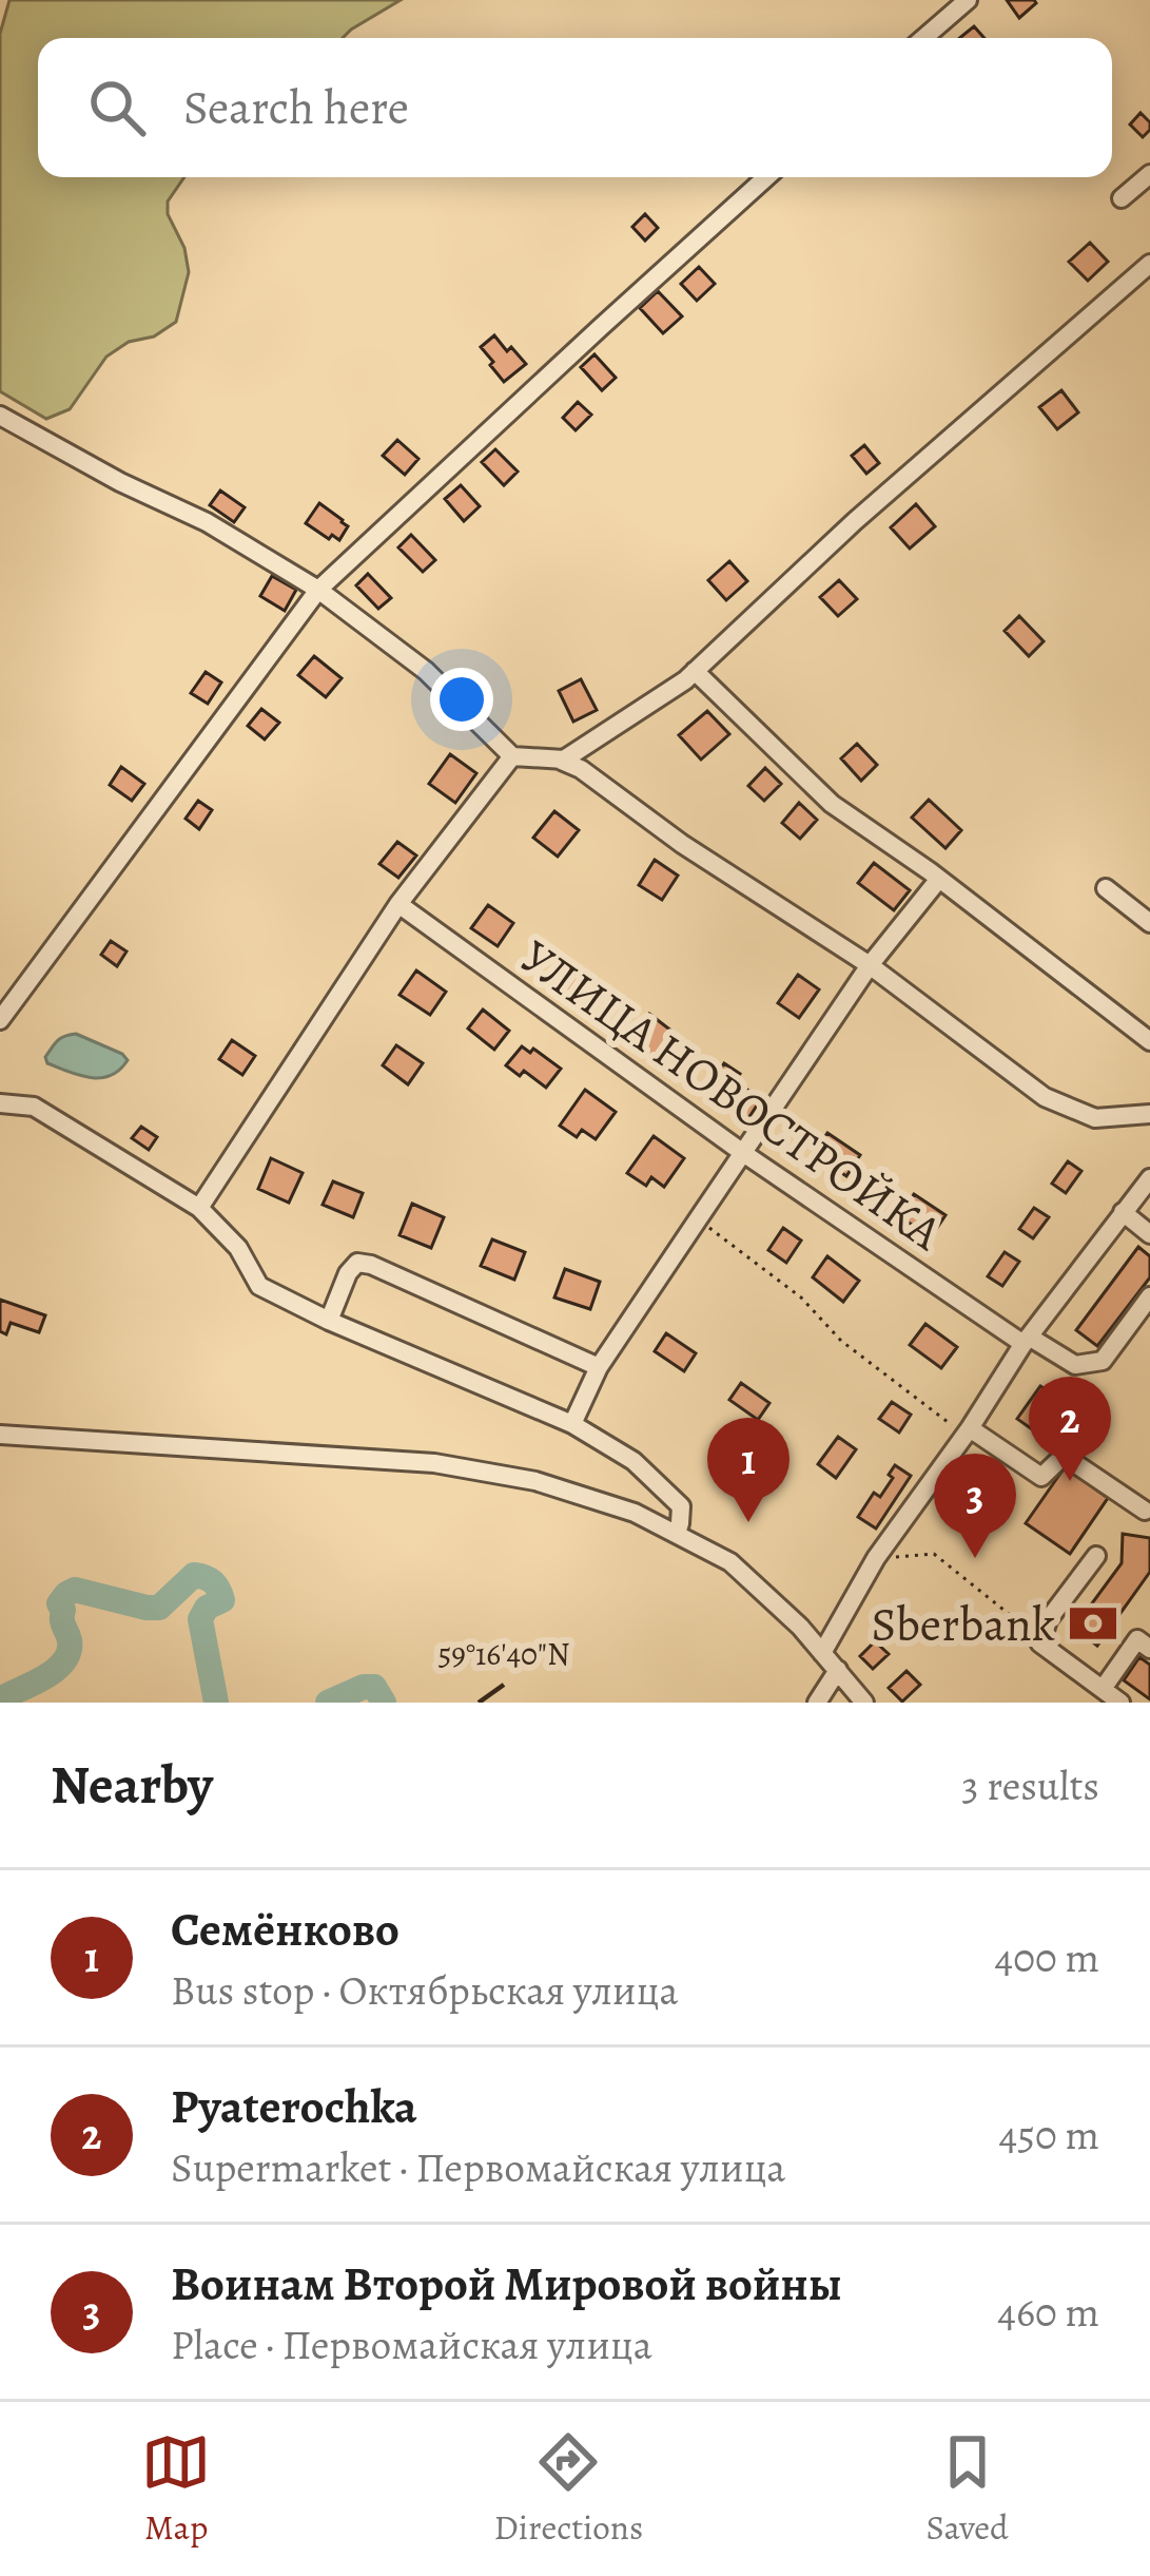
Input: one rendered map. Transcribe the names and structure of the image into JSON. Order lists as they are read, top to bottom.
{
  "streets": {
    "street": ["УЛИЦА НОВОСТРОЙКА"]
  },
  "places": {
    "bank": ["Sberbank"]
  },
  "page": {
    "search": "Search here",
    "pins": ["2", "1", "3"],
    "heading": ["Nearby", "3 results"],
    "list": [
      {
        "mark": "1",
        "name": "Семёнково",
        "note": "Bus stop · Октябрьская улица",
        "value": "400 m"
      },
      {
        "mark": "2",
        "name": "Pyaterochka",
        "note": "Supermarket · Первомайская улица",
        "value": "450 m"
      },
      {
        "mark": "3",
        "name": "Воинам Второй Мировой войны",
        "note": "Place · Первомайская улица",
        "value": "460 m"
      }
    ],
    "nav": ["Map", "Directions", "Saved"]
  },
  "coordinates": ["59°16'40\"N"]
}
